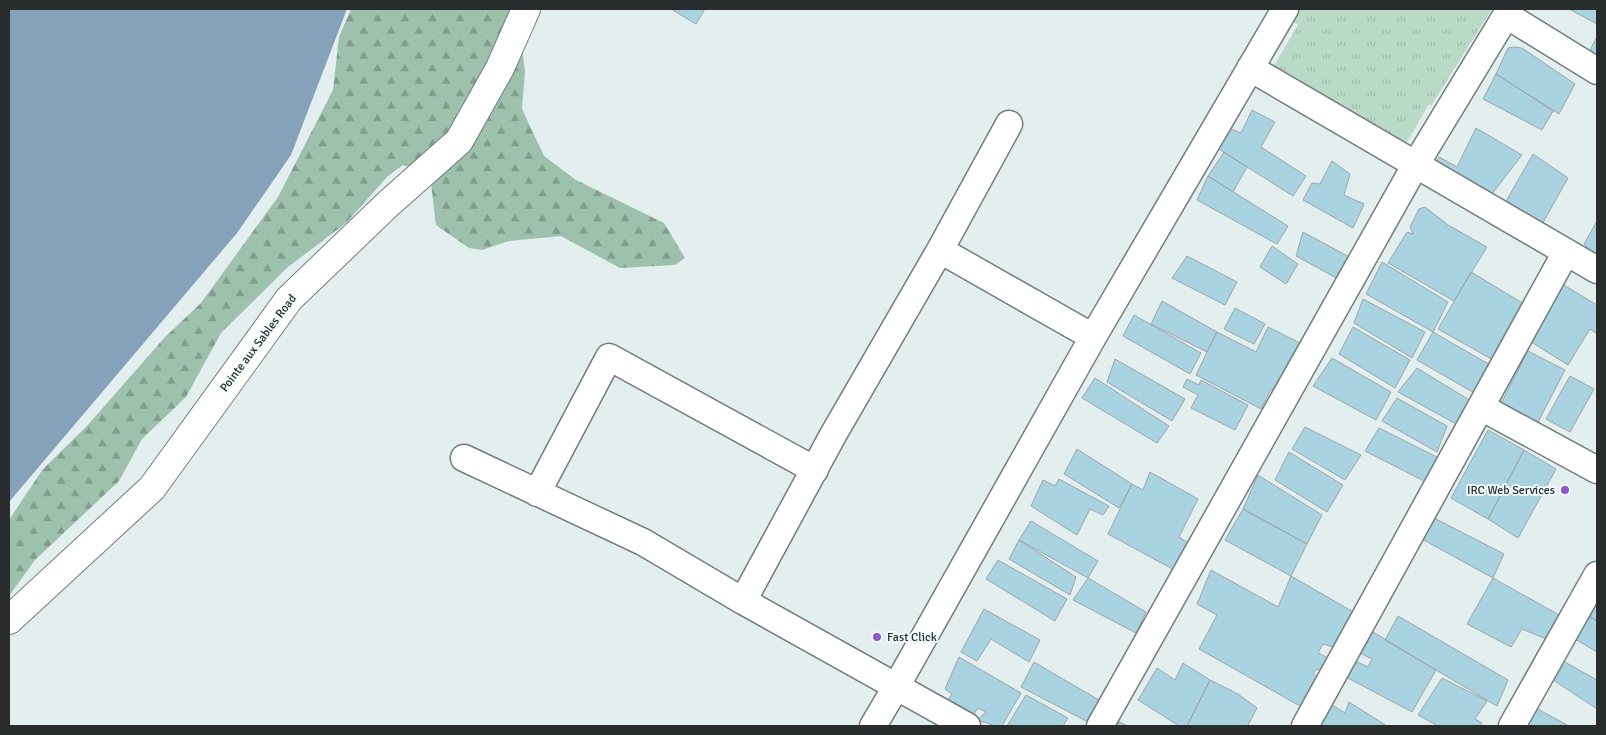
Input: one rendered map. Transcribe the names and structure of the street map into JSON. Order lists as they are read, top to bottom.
{
  "streets": {
    "main road": ["Pointe aux Sables Road"]
  },
  "places": ["IRC Web Services", "Fast Click"]
}
